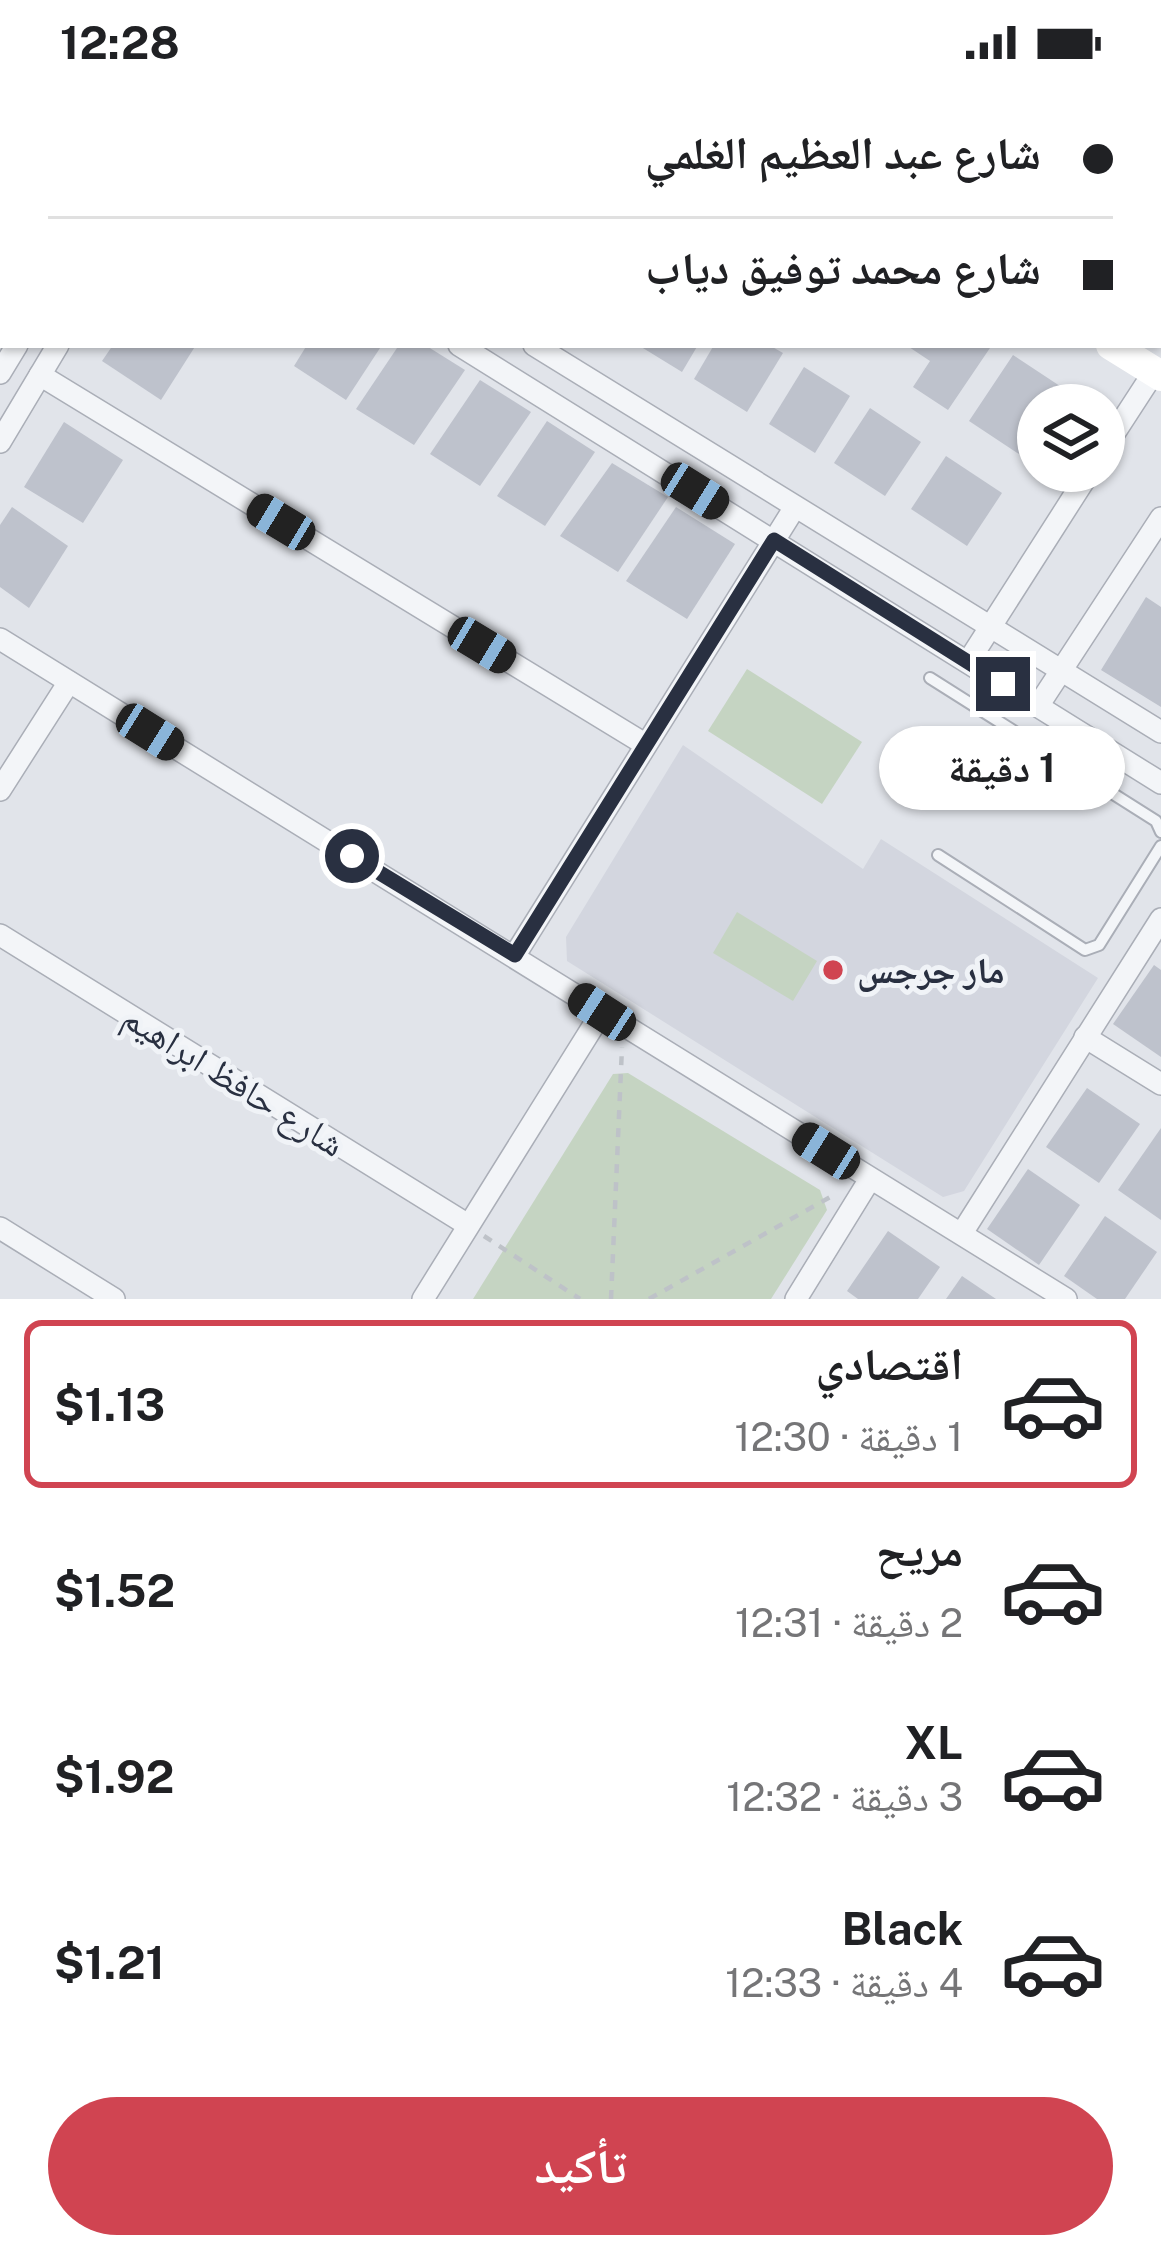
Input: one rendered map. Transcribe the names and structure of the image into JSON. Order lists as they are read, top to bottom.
{
  "streets": {
    "street": ["شارع حافظ ابراهيم"]
  },
  "places": ["مار جرجس"],
  "page": {
    "status": "12:28",
    "banner": ["شارع عبد العظيم الغلمي", "شارع محمد توفيق دياب"],
    "bubble": "1 دقيقة",
    "list": [
      {
        "name": "اقتصادي",
        "note": "1 دقيقة · 12:30",
        "value": "$1.13"
      },
      {
        "name": "مريح",
        "note": "2 دقيقة · 12:31",
        "value": "$1.52"
      },
      {
        "name": "XL",
        "note": "3 دقيقة · 12:32",
        "value": "$1.92"
      },
      {
        "name": "Black",
        "note": "4 دقيقة · 12:33",
        "value": "$1.21"
      }
    ],
    "buttons": "تأكيد"
  }
}
